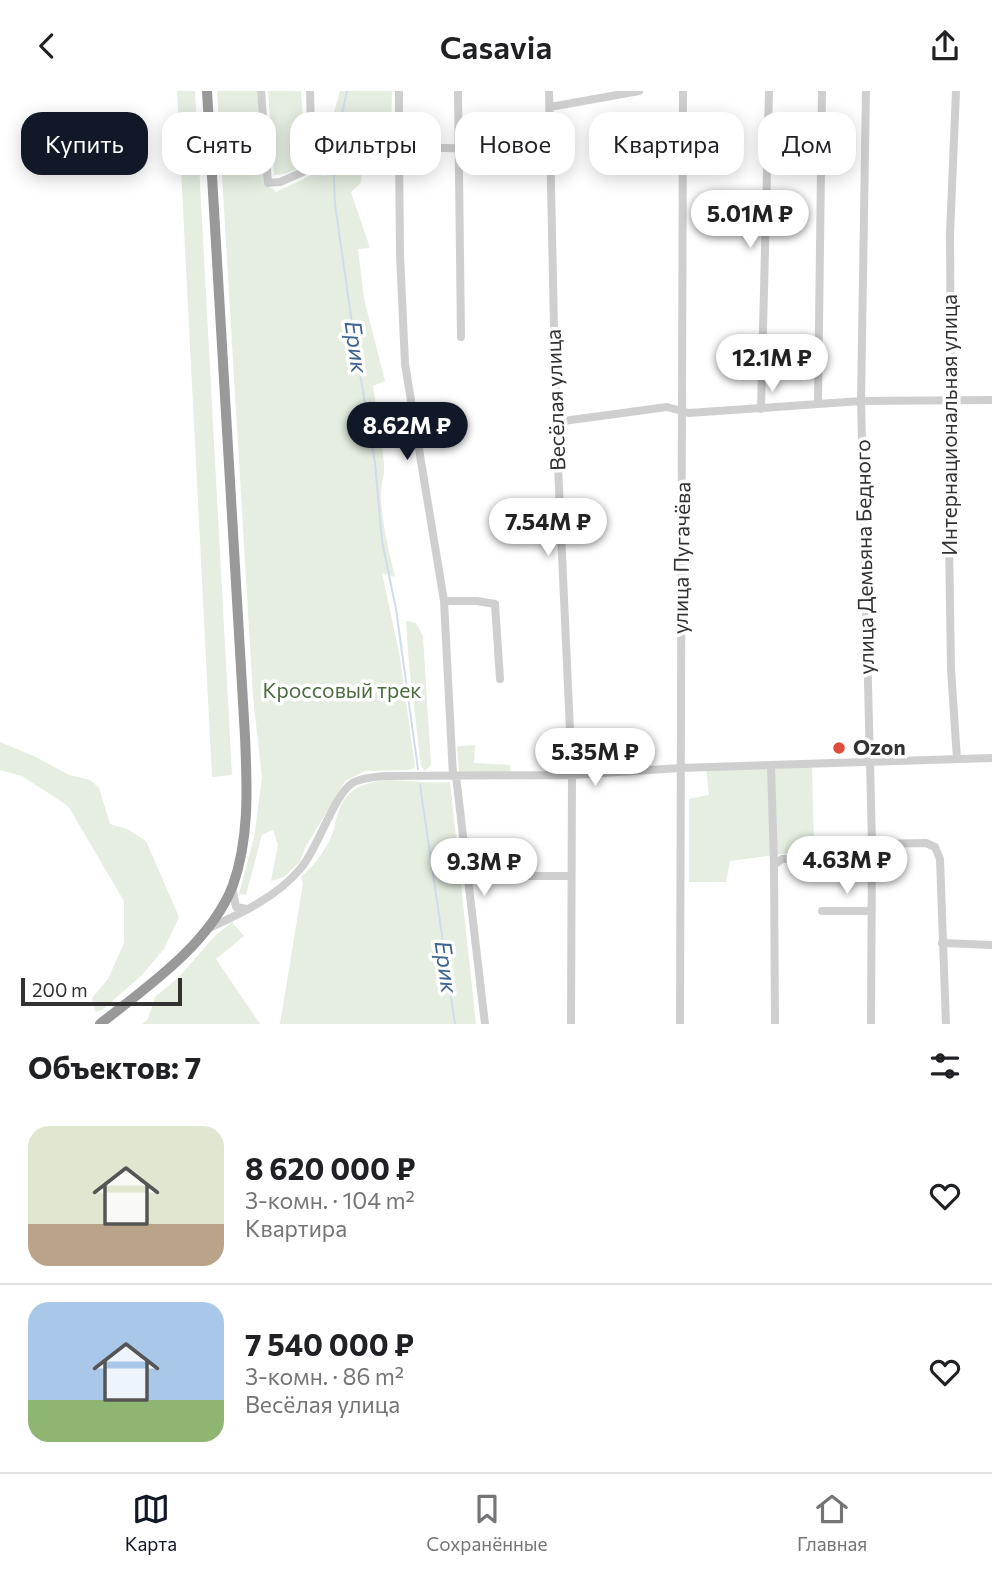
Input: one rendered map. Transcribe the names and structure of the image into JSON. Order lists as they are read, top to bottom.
{
  "streets": {
    "street": [
      "Весёлая улица",
      "Интернациональная улица",
      "улица Демьяна Бедного",
      "улица Пугачёва"
    ]
  },
  "water": ["Ерик"],
  "parks": ["Кроссовый трек"],
  "places": ["Ozon"],
  "scale_bar": "200 m",
  "page": {
    "header": "Casavia",
    "chip": [
      "Купить",
      "Снять",
      "Фильтры",
      "Новое",
      "Квартира",
      "Дом"
    ],
    "price": [
      "5.01M ₽",
      "12.1M ₽",
      "8.62M ₽",
      "7.54M ₽",
      "5.35M ₽",
      "4.63M ₽",
      "9.3M ₽"
    ],
    "scale": "200 m",
    "heading": "Объектов: 7",
    "list": [
      {
        "name": "8 620 000 ₽",
        "note": "3-комн. · 104 m² · Квартира"
      },
      {
        "name": "7 540 000 ₽",
        "note": "3-комн. · 86 m² · Весёлая улица"
      }
    ],
    "tabs": ["Карта", "Сохранённые", "Главная"]
  }
}
